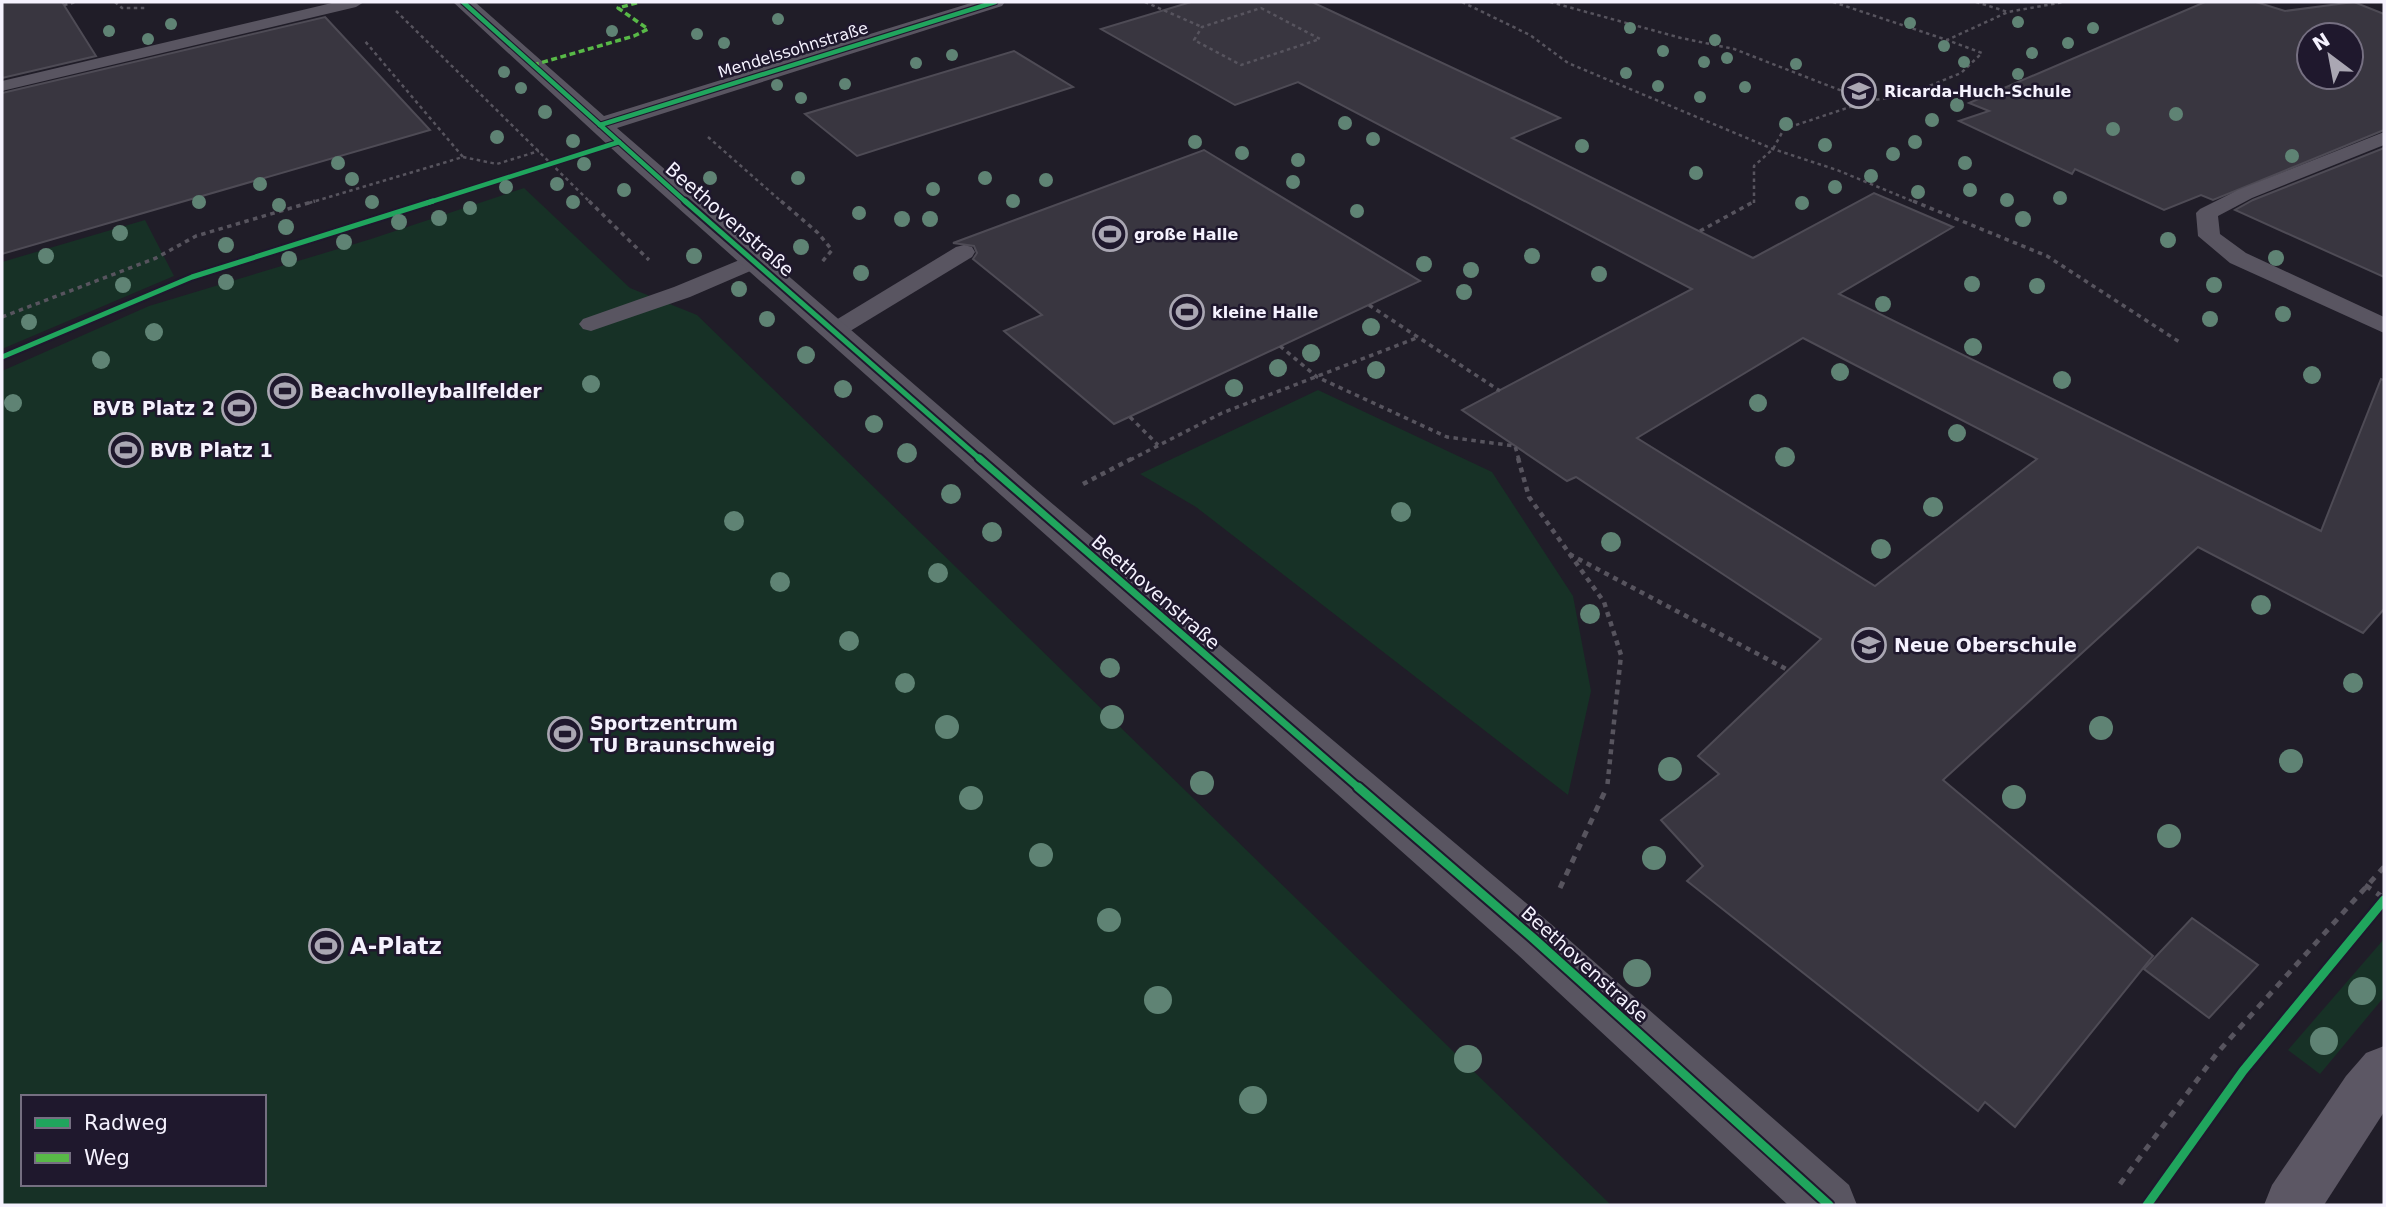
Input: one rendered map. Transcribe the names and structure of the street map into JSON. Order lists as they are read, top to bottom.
{
  "streets": {
    "street": ["Mendelssohnstraße", "Beethovenstraße"]
  },
  "crossings": [
    ["Mendelssohnstraße", "Beethovenstraße"]
  ],
  "places": {
    "school or university": ["Ricarda-Huch-Schule", "Neue Oberschule"],
    "sports": [
      "große Halle",
      "kleine Halle",
      "Beachvolleyballfelder",
      "BVB Platz 2",
      "BVB Platz 1",
      "Sportzentrum TU Braunschweig",
      "A-Platz"
    ]
  },
  "legend": ["Radweg", "Weg"],
  "north": "top left"
}
